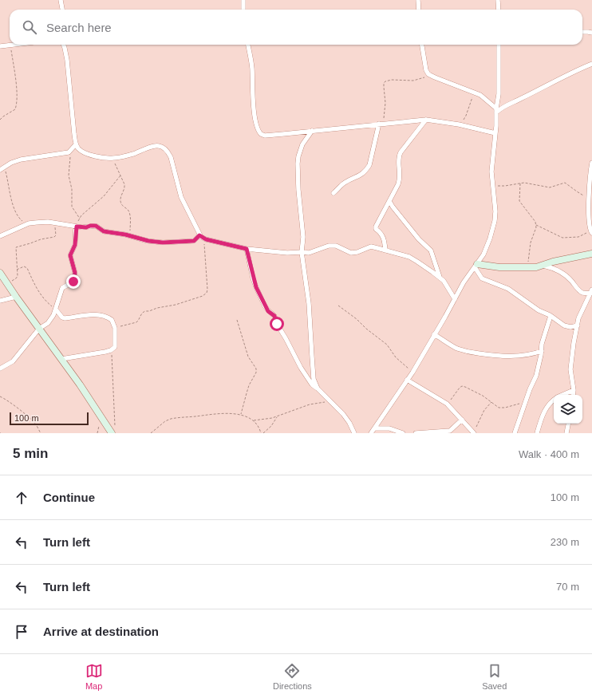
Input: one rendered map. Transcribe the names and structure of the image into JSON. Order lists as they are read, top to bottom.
{
  "scale_bar": "100 m",
  "page": {
    "search": "Search here",
    "scale": "100 m",
    "heading": ["5 min", "Walk · 400 m"],
    "list": [
      ["Continue", "100 m"],
      ["Turn left", "230 m"],
      ["Turn left", "70 m"],
      "Arrive at destination"
    ],
    "nav": ["Map", "Directions", "Saved"]
  }
}
